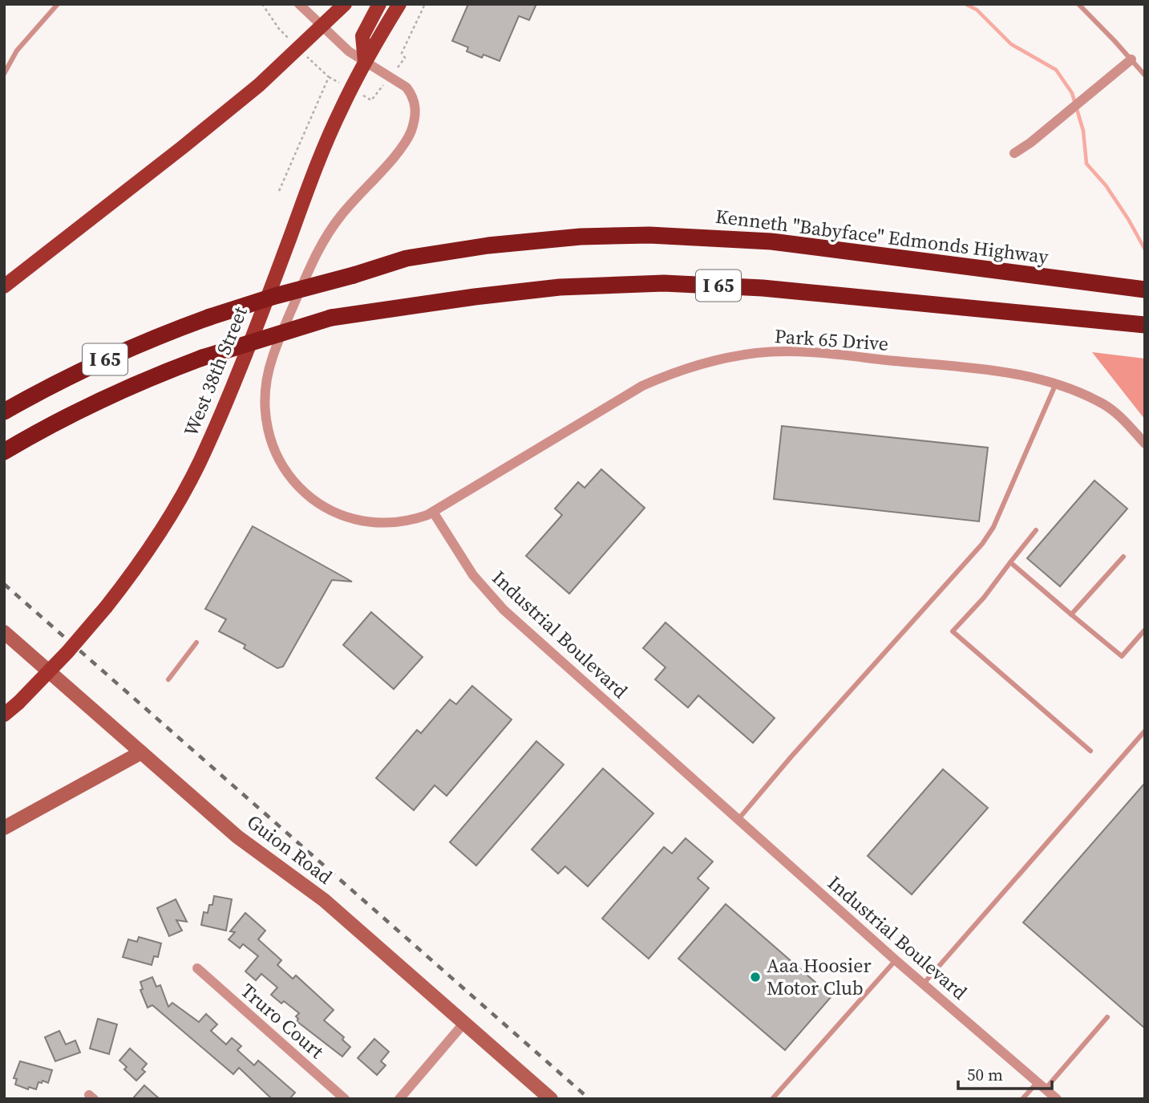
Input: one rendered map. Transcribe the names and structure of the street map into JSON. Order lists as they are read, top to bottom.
{
  "streets": {
    "highway": ["Kenneth \"Babyface\" Edmonds Highway", "I 65"],
    "main road": ["West 38th Street"],
    "street": [
      "Park 65 Drive",
      "Industrial Boulevard",
      "Guion Road",
      "Truro Court"
    ]
  },
  "crossings": [
    ["Park 65 Drive", "Industrial Boulevard"]
  ],
  "places": ["Aaa Hoosier Motor Club"],
  "scale_bar": "50 m"
}
